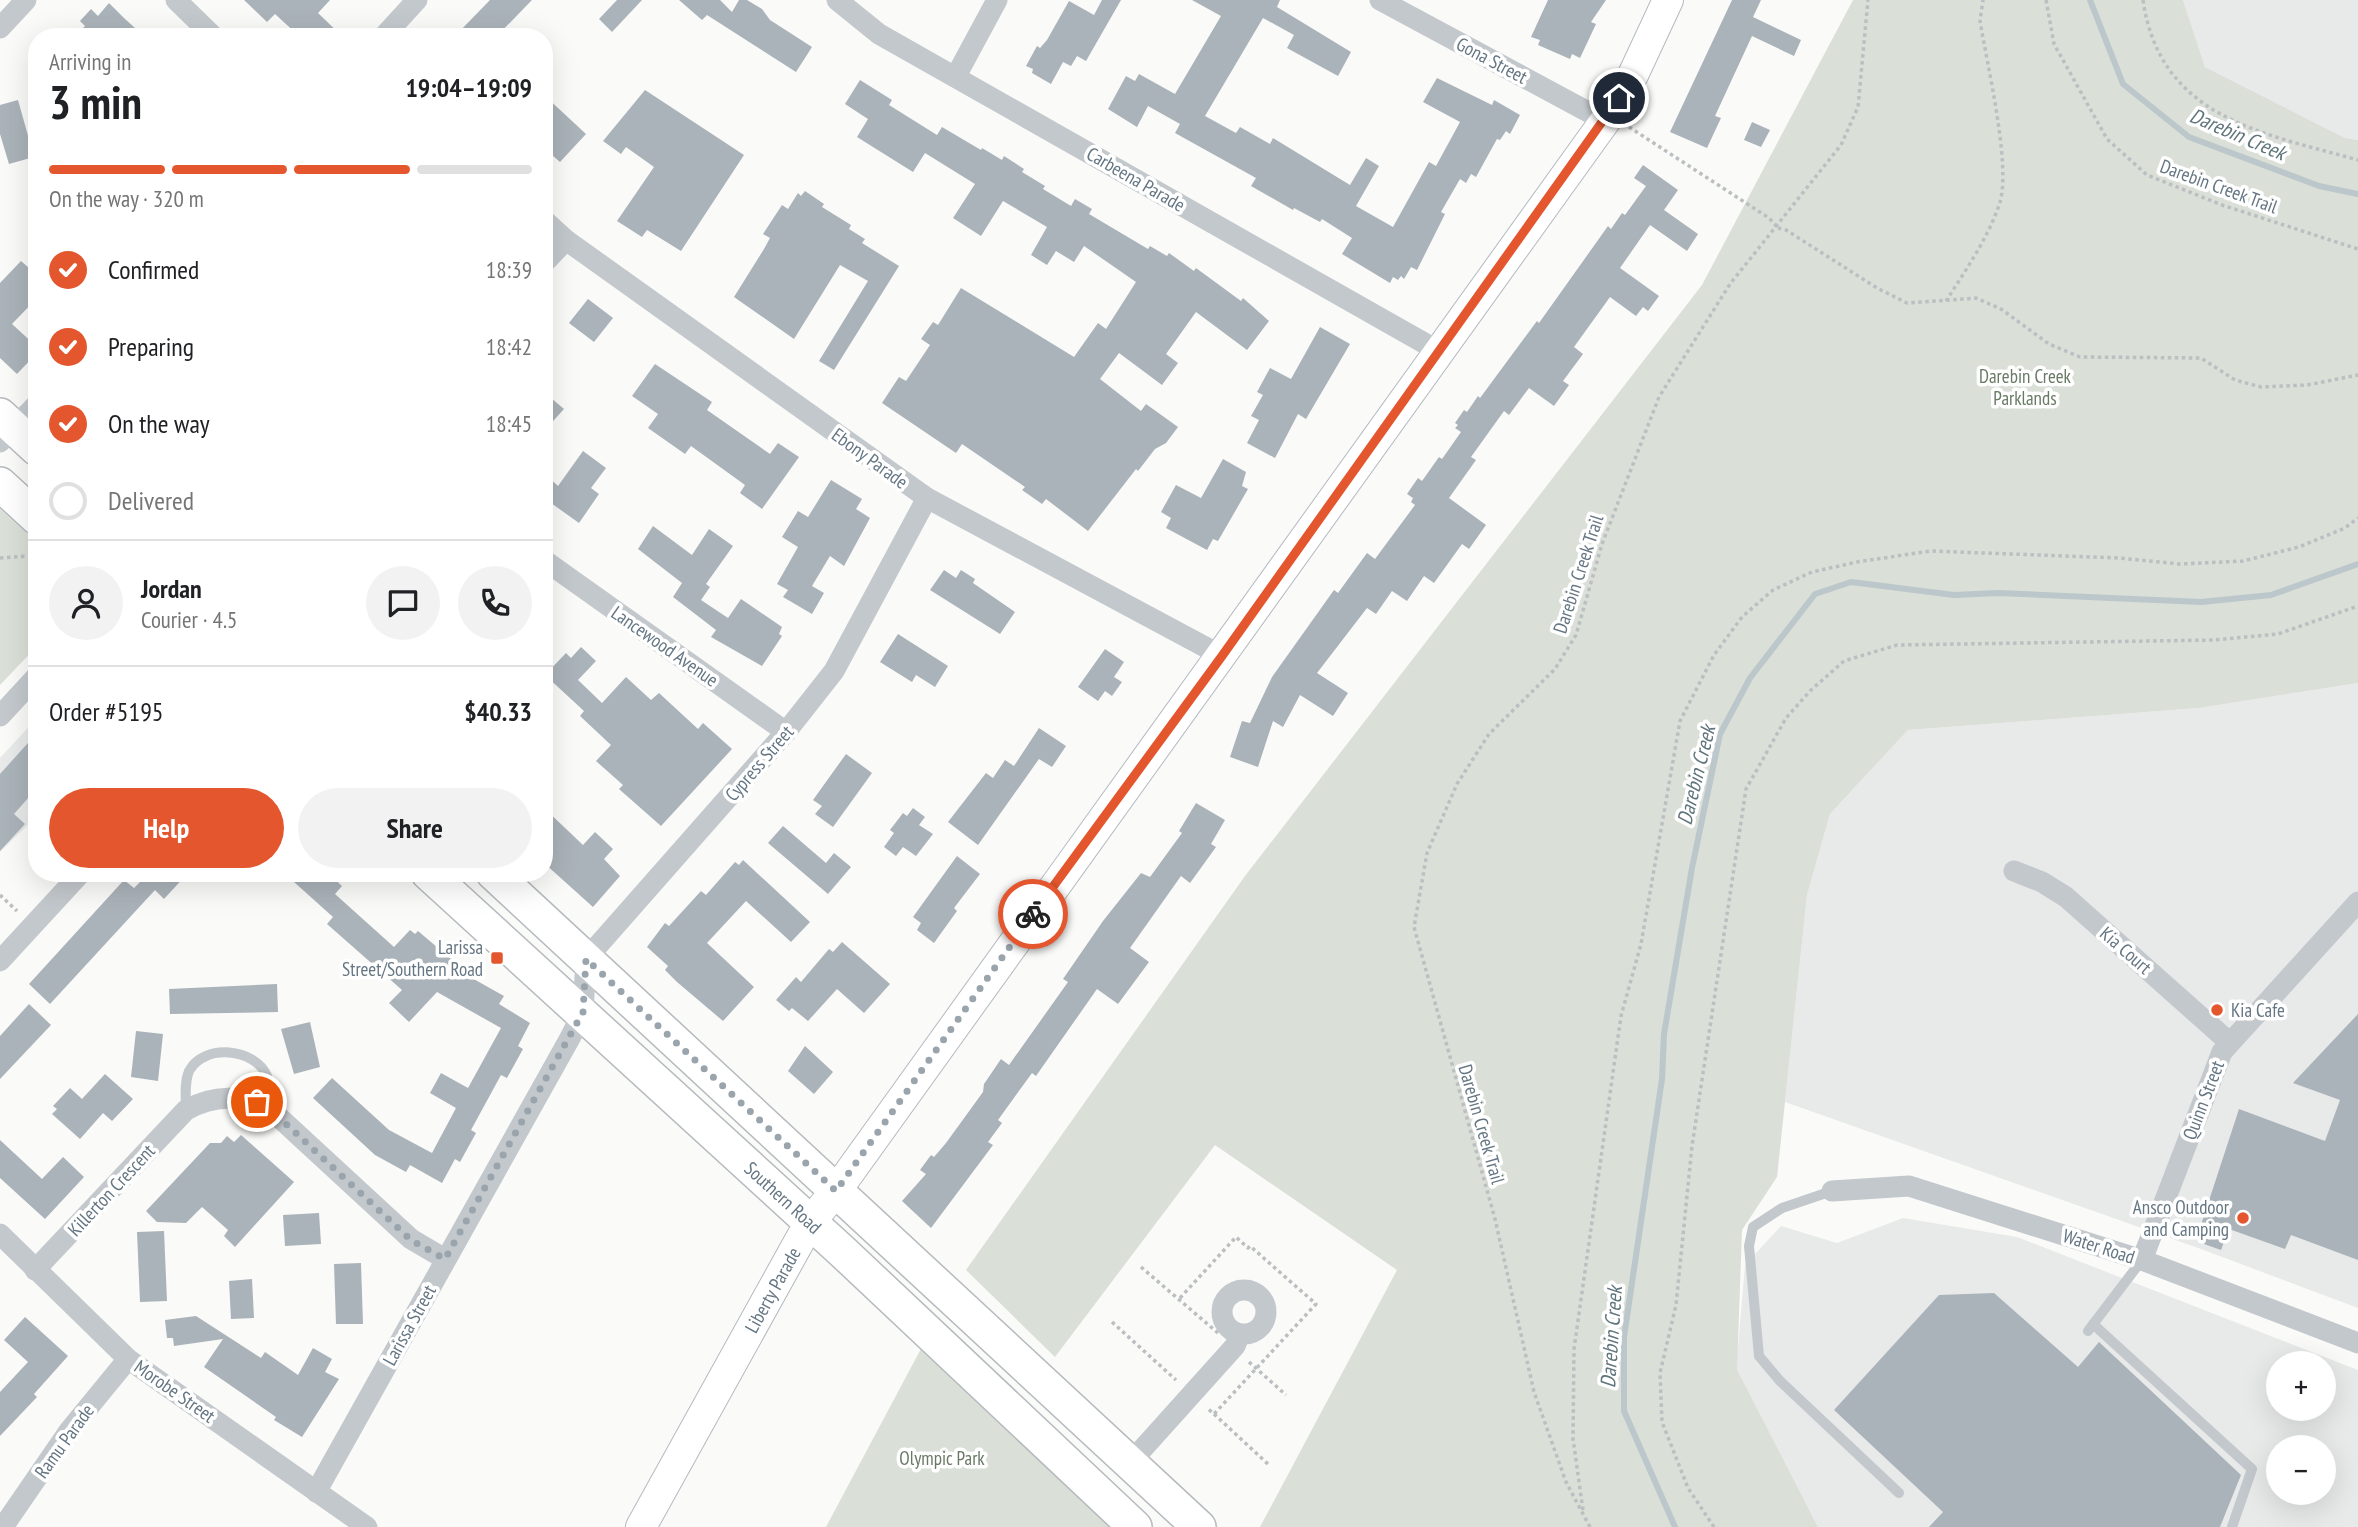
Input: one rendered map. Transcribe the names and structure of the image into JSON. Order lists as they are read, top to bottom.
{
  "streets": {
    "main road": ["Southern Road"],
    "street": [
      "Gona Street",
      "Carbeena Parade",
      "Ebony Parade",
      "Lancewood Avenue",
      "Cypress Street",
      "Kia Court",
      "Quinn Street",
      "Killerton Crescent",
      "Water Road",
      "Liberty Parade",
      "Larissa Street",
      "Morobe Street",
      "Ramu Parade"
    ],
    "path": ["Darebin Creek Trail"]
  },
  "crossings": [
    ["Gona Street", "Liberty Parade"],
    ["Carbeena Parade", "Liberty Parade"],
    ["Ebony Parade", "Cypress Street"],
    ["Ebony Parade", "Liberty Parade"],
    ["Lancewood Avenue", "Cypress Street"],
    ["Cypress Street", "Southern Road"],
    ["Kia Court", "Quinn Street"],
    ["Quinn Street", "Water Road"],
    ["Killerton Crescent", "Larissa Street"],
    ["Killerton Crescent", "Morobe Street"],
    ["Southern Road", "Liberty Parade"],
    ["Southern Road", "Larissa Street"],
    ["Larissa Street", "Morobe Street"],
    ["Morobe Street", "Ramu Parade"]
  ],
  "water": ["Darebin Creek"],
  "parks": ["Darebin Creek Parklands", "Olympic Park"],
  "places": {
    "transit": ["Larissa Street/Southern Road"],
    "other": ["Kia Cafe", "Ansco Outdoor and Camping"]
  },
  "page": {
    "heading": ["3 min", "Arriving in", "19:04–19:09"],
    "panel": [
      "Jordan",
      "Courier · 4.5",
      "Order #5195",
      "$40.33"
    ],
    "bar": "On the way · 320 m",
    "list": [
      ["Confirmed", "18:39"],
      ["Preparing", "18:42"],
      ["On the way", "18:45"],
      "Delivered"
    ],
    "buttons": ["Help", "Share"],
    "map_buttons": ["+", "−"]
  }
}
